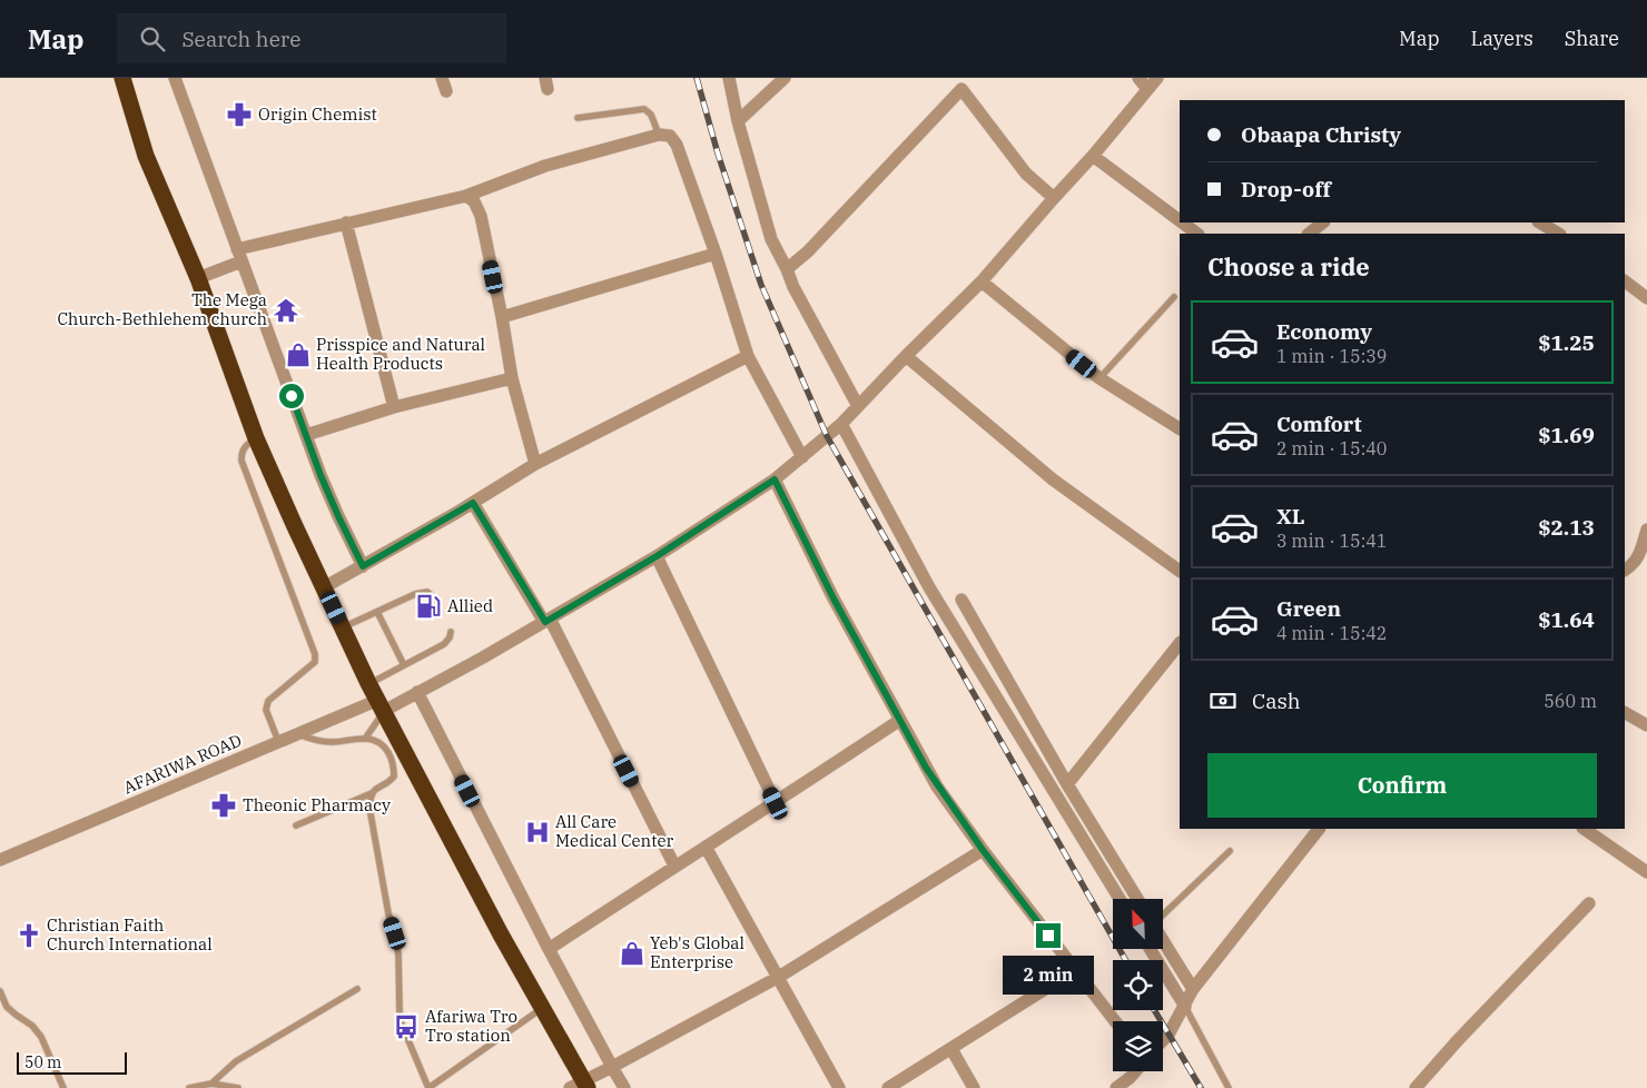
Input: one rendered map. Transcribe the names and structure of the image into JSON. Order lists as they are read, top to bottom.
{
  "streets": {
    "street": ["AFARIWA ROAD"]
  },
  "places": {
    "pharmacy": ["Origin Chemist", "Theonic Pharmacy"],
    "temple": ["The Mega Church-Bethlehem church"],
    "shop": ["Prisspice and Natural Health Products", "Yeb's Global Enterprise"],
    "fuel station": ["Allied"],
    "hospital": ["All Care Medical Center"],
    "church": ["Christian Faith Church International"],
    "bus stop": ["Afariwa Tro Tro station"]
  },
  "scale_bar": "50 m",
  "north": "top left",
  "page": {
    "header": "Map",
    "search": "Search here",
    "nav": ["Map", "Layers", "Share"],
    "banner": ["Obaapa Christy", "Drop-off"],
    "heading": "Choose a ride",
    "list": [
      {
        "name": "Economy",
        "note": "1 min · 15:39",
        "value": "$1.25"
      },
      {
        "name": "Comfort",
        "note": "2 min · 15:40",
        "value": "$1.69"
      },
      {
        "name": "XL",
        "note": "3 min · 15:41",
        "value": "$2.13"
      },
      {
        "name": "Green",
        "note": "4 min · 15:42",
        "value": "$1.64"
      }
    ],
    "pay": ["Cash", "560 m"],
    "buttons": "Confirm",
    "bubble": "2 min",
    "scale": "50 m"
  }
}
